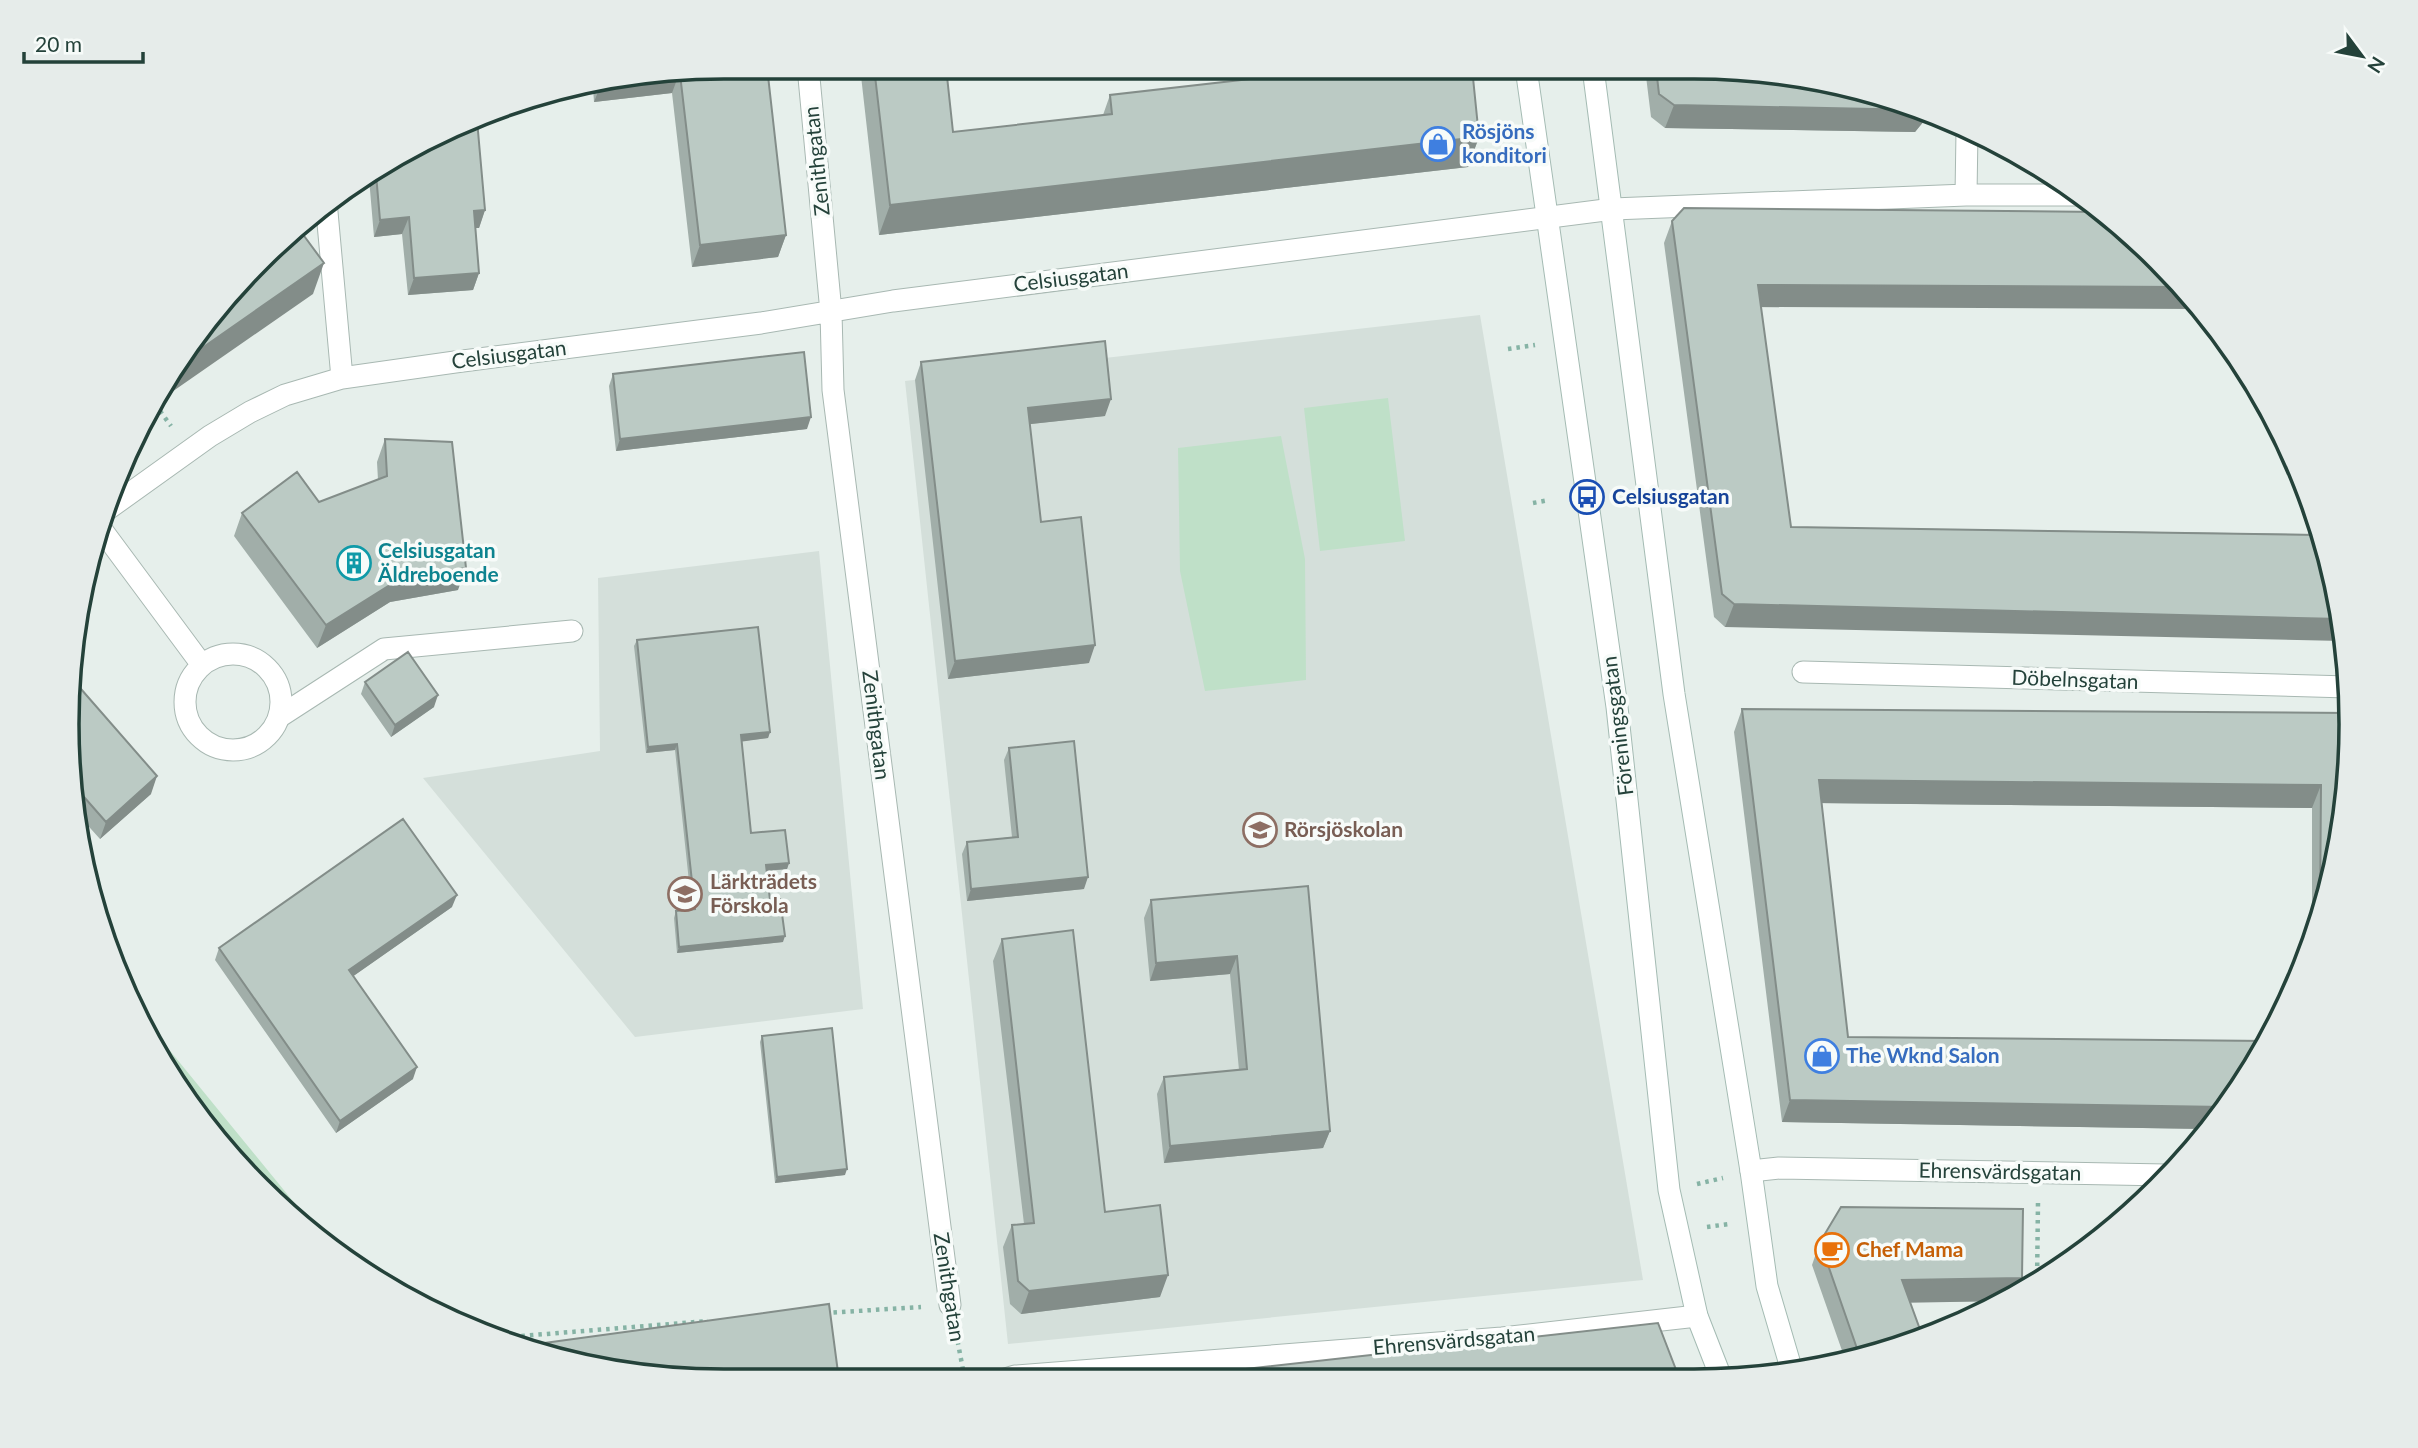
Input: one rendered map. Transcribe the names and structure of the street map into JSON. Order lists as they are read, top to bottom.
{
  "streets": {
    "street": [
      "Zenithgatan",
      "Celsiusgatan",
      "Döbelnsgatan",
      "Föreningsgatan",
      "Ehrensvärdsgatan"
    ]
  },
  "crossings": [
    ["Zenithgatan", "Celsiusgatan"],
    ["Celsiusgatan", "Föreningsgatan"],
    ["Föreningsgatan", "Ehrensvärdsgatan"]
  ],
  "places": {
    "shop": ["Rösjöns konditori", "The Wknd Salon"],
    "bus stop": ["Celsiusgatan"],
    "building": ["Celsiusgatan Äldreboende"],
    "school or university": ["Rörsjöskolan", "Lärkträdets Förskola"],
    "cafe": ["Chef Mama"]
  },
  "scale_bar": "20 m",
  "north": "bottom right"
}
